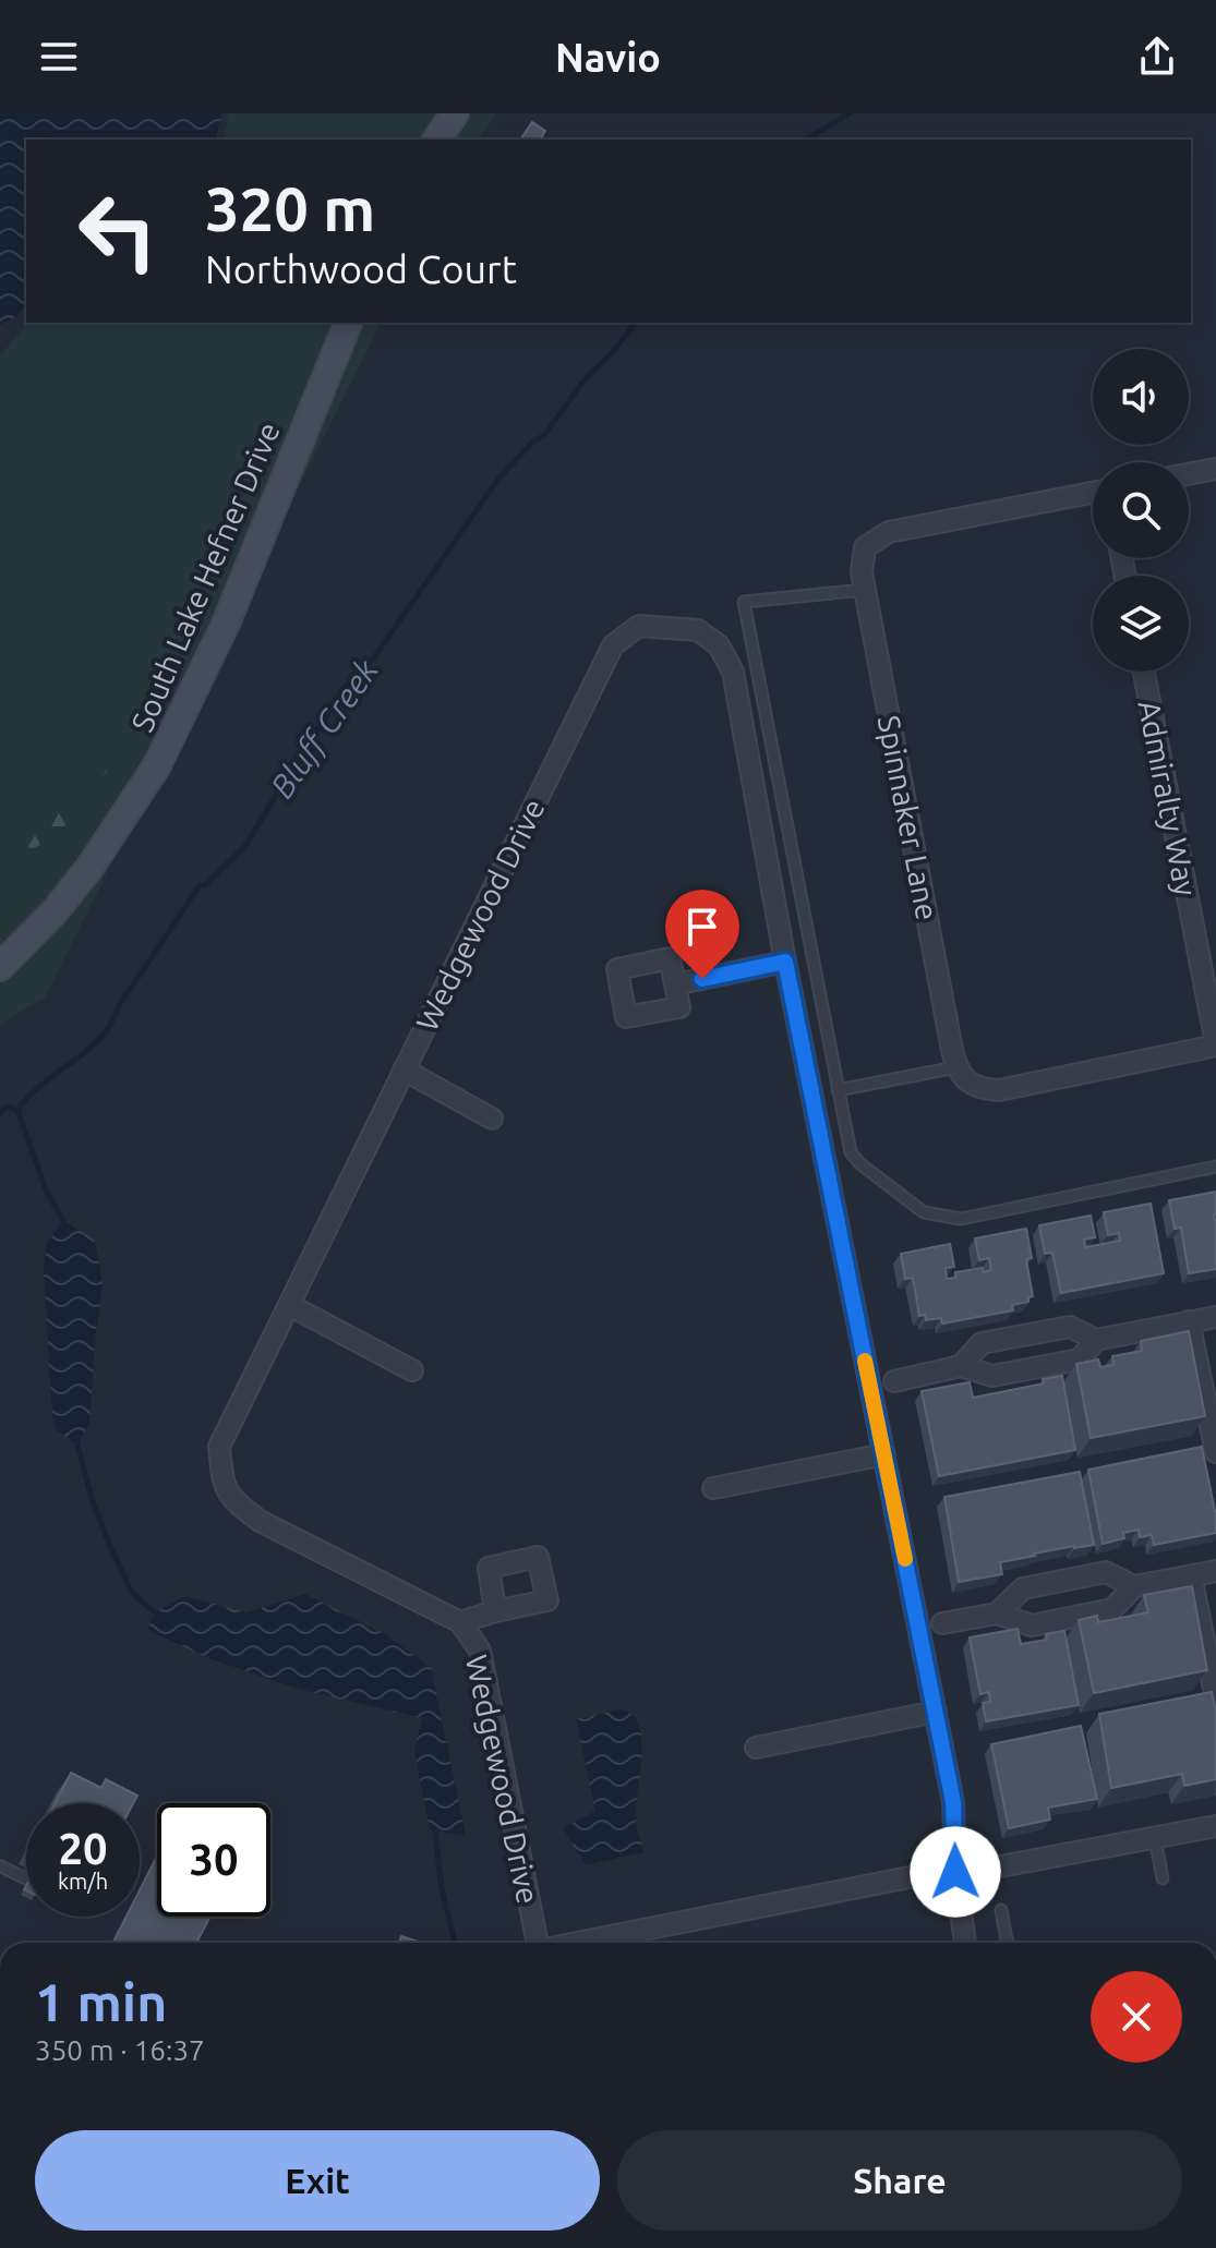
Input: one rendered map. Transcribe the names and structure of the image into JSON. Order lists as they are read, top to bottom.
{
  "streets": {
    "street": [
      "South Lake Hefner Drive",
      "Admiralty Way",
      "Spinnaker Lane",
      "Wedgewood Drive"
    ]
  },
  "crossings": [
    ["Admiralty Way", "Spinnaker Lane"]
  ],
  "water": ["Bluff Creek"],
  "page": {
    "header": "Navio",
    "turn": ["320 m", "Northwood Court"],
    "speed": "20 km/h",
    "limit": "30",
    "heading": ["1 min", "350 m · 16:37"],
    "buttons": ["Exit", "Share"]
  }
}
